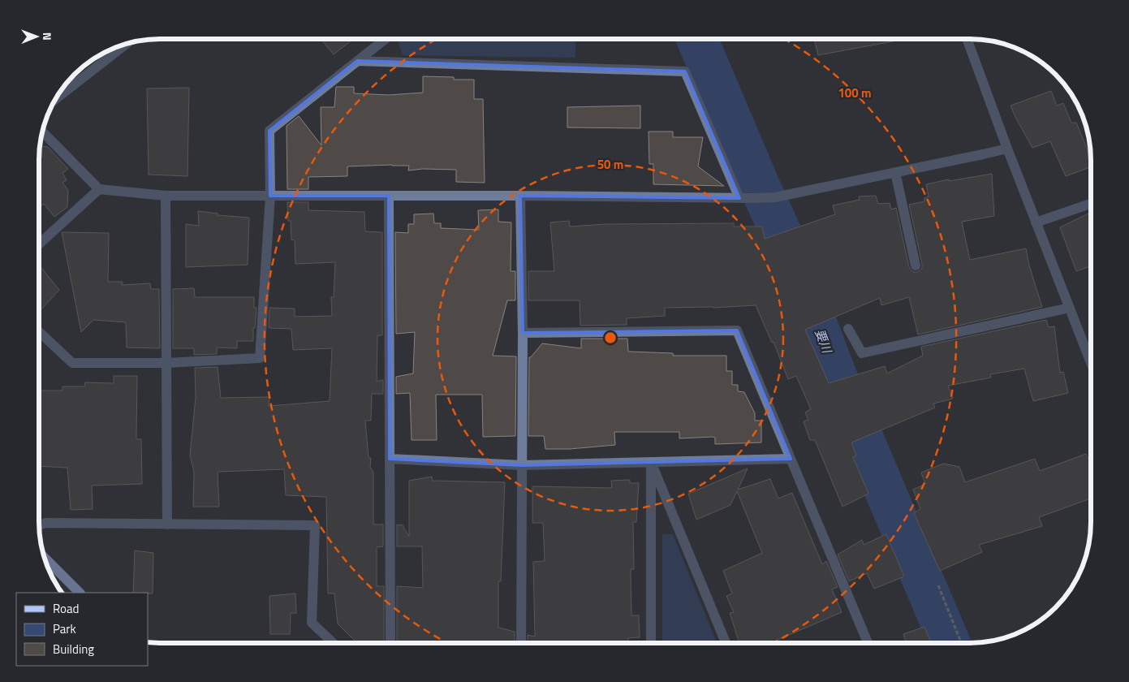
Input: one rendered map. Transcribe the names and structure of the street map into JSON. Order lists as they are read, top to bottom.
{
  "water": ["要川"],
  "legend": ["Road", "Park", "Building"],
  "north": "right",
  "rings": ["100 m", "50 m"]
}
